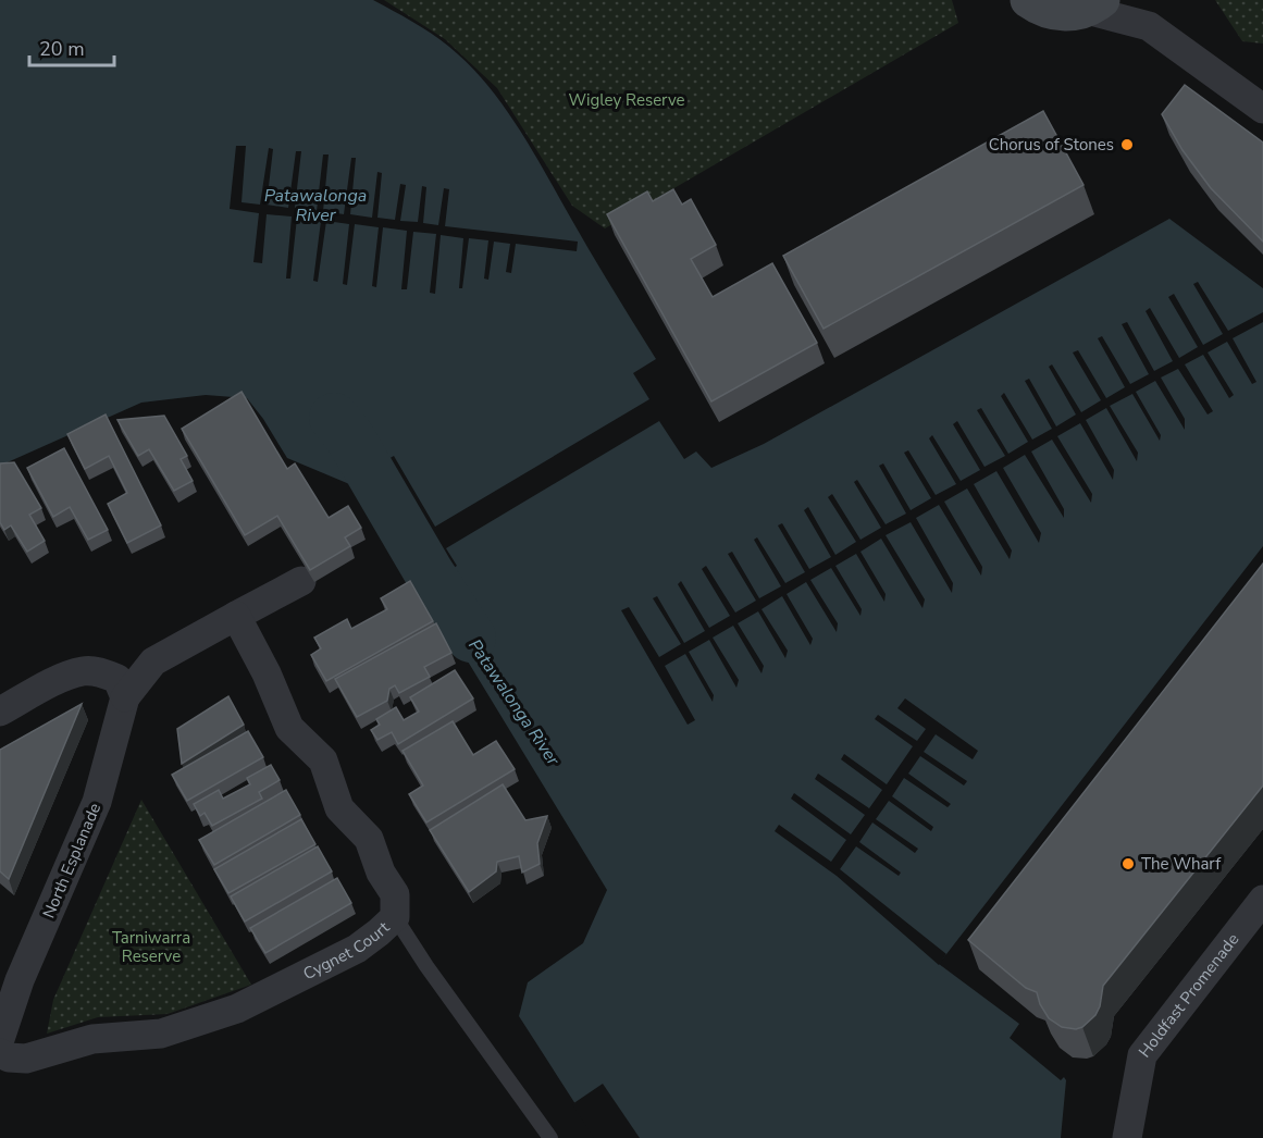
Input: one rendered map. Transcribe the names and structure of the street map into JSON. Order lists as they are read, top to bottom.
{
  "streets": {
    "street": ["North Esplanade", "Cygnet Court", "Holdfast Promenade"]
  },
  "water": ["Patawalonga River"],
  "parks": ["Wigley Reserve", "Tarniwarra Reserve"],
  "places": ["Chorus of Stones", "The Wharf"],
  "scale_bar": "20 m"
}
